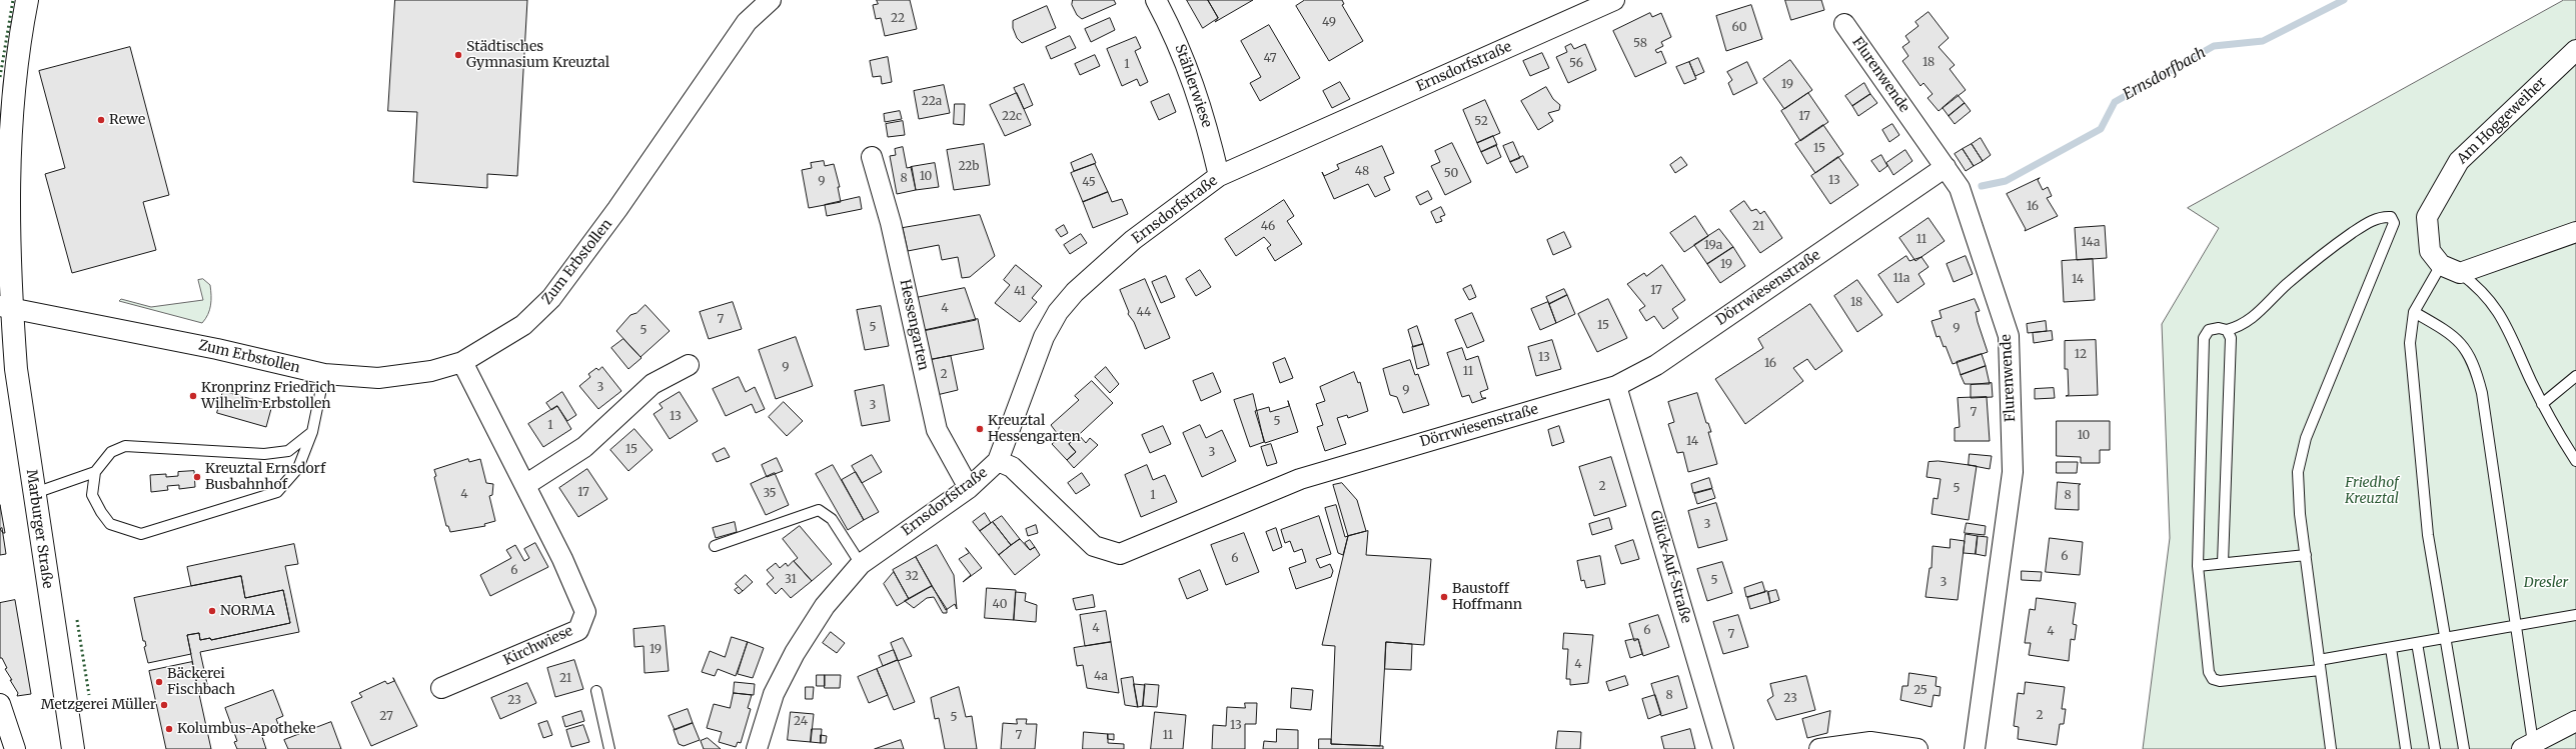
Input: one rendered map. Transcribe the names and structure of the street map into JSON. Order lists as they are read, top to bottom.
{
  "streets": {
    "main road": ["Marburger Straße"],
    "street": [
      "Ernsdorfstraße",
      "Flurenwende",
      "Stählerwiese",
      "Am Hoggeweiher",
      "Zum Erbstollen",
      "Dörrwiesenstraße",
      "Hessengarten",
      "Glück-Auf-Straße",
      "Kirchwiese"
    ]
  },
  "crossings": [
    ["Ernsdorfstraße", "Stählerwiese"],
    ["Ernsdorfstraße", "Dörrwiesenstraße"],
    ["Ernsdorfstraße", "Hessengarten"],
    ["Flurenwende", "Dörrwiesenstraße"],
    ["Zum Erbstollen", "Marburger Straße"],
    ["Zum Erbstollen", "Kirchwiese"],
    ["Dörrwiesenstraße", "Glück-Auf-Straße"]
  ],
  "water": ["Ernsdorfbach"],
  "parks": ["Friedhof Kreuztal", "Dresler"],
  "places": [
    "Städtisches Gymnasium Kreuztal",
    "Rewe",
    "Kronprinz Friedrich Wilhelm Erbstollen",
    "Kreuztal Hessengarten",
    "Kreuztal Ernsdorf Busbahnhof",
    "Baustoff Hoffmann",
    "NORMA",
    "Bäckerei Fischbach",
    "Metzgerei Müller",
    "Kolumbus-Apotheke"
  ],
  "house_numbers": [
    "22",
    "49",
    "60",
    "58",
    "47",
    "18",
    "56",
    "1",
    "19",
    "22a",
    "22c",
    "17",
    "52",
    "15",
    "22b",
    "48",
    "50",
    "10",
    "8",
    "13",
    "9",
    "45",
    "16",
    "46",
    "21",
    "11",
    "14a",
    "19a",
    "19",
    "11a",
    "14",
    "17",
    "41",
    "18",
    "4",
    "44",
    "7",
    "15",
    "5",
    "9",
    "5",
    "12",
    "13",
    "16",
    "9",
    "11",
    "2",
    "3",
    "9",
    "3",
    "7",
    "13",
    "5",
    "1",
    "10",
    "14",
    "15",
    "3",
    "2",
    "5",
    "17",
    "35",
    "4",
    "1",
    "8",
    "3",
    "6",
    "6",
    "6",
    "32",
    "31",
    "5",
    "3",
    "40",
    "4",
    "6",
    "4",
    "7",
    "19",
    "4",
    "4a",
    "21",
    "25",
    "8",
    "23",
    "23",
    "2",
    "27",
    "5",
    "24",
    "13",
    "7",
    "11"
  ]
}
